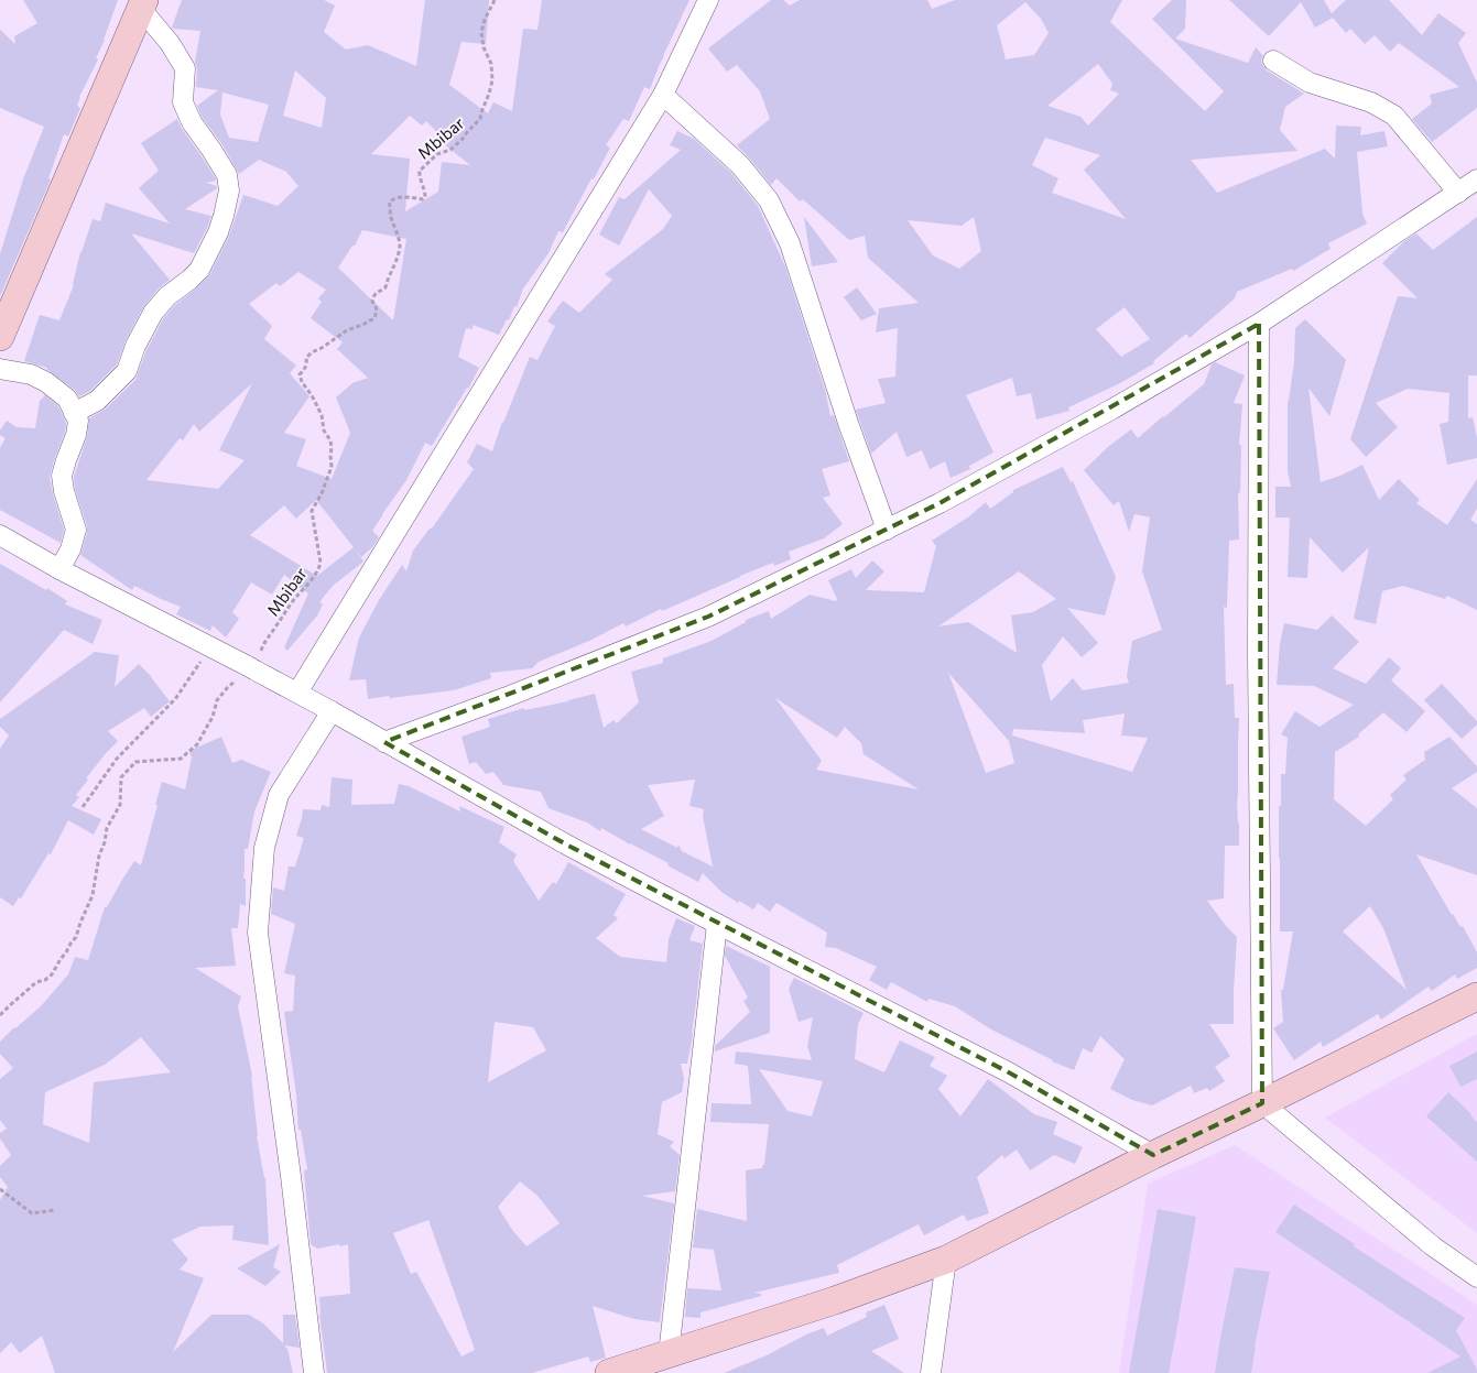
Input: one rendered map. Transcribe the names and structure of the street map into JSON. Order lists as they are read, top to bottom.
{
  "streets": {
    "path": ["Mbibar"]
  }
}
